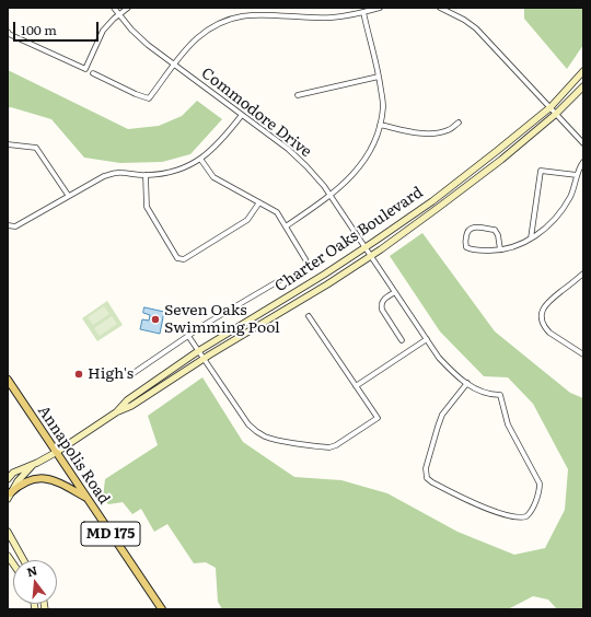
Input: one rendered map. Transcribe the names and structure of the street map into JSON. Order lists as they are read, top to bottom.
{
  "streets": {
    "main road": ["Annapolis Road", "MD 175"],
    "street": ["Commodore Drive", "Charter Oaks Boulevard"]
  },
  "crossings": [
    ["Commodore Drive", "Charter Oaks Boulevard"],
    ["Charter Oaks Boulevard", "Annapolis Road"]
  ],
  "places": ["Seven Oaks Swimming Pool", "High's"],
  "scale_bar": "100 m",
  "north": "top"
}
